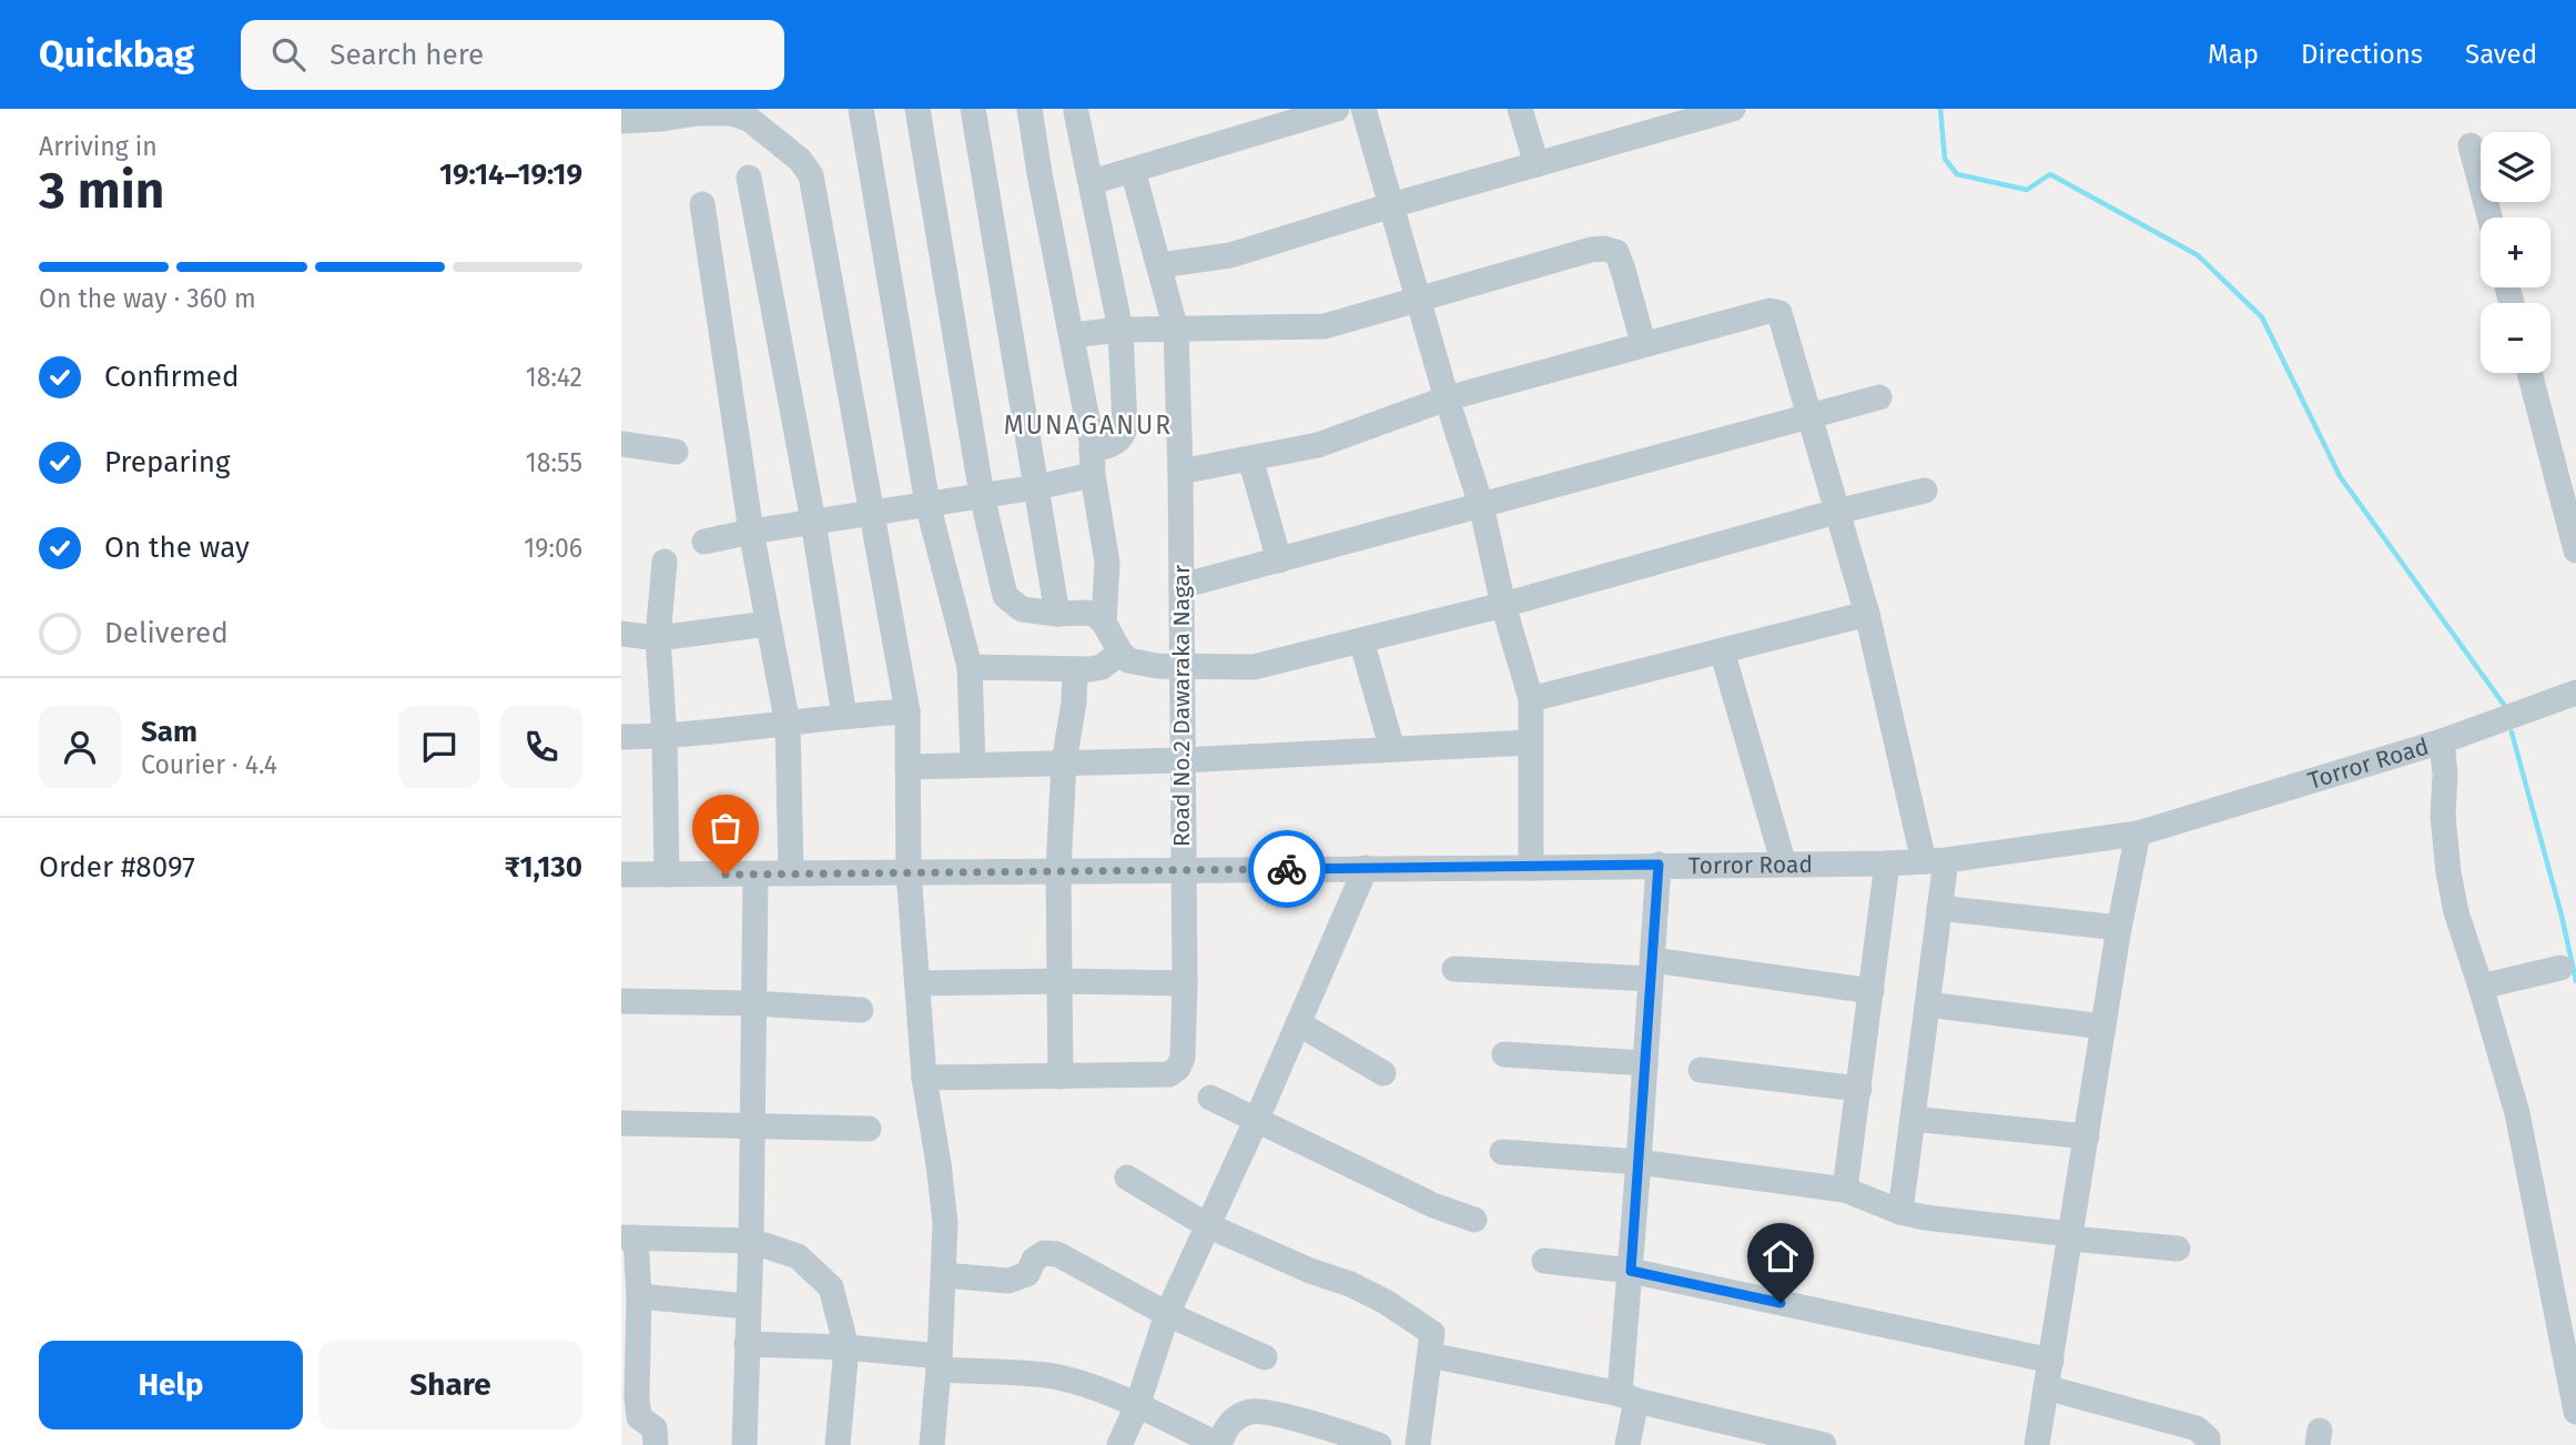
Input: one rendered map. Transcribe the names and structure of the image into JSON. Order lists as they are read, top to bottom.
{
  "streets": {
    "street": ["Road No.2 Dawaraka Nagar", "Torror Road"]
  },
  "crossings": [
    ["Road No.2 Dawaraka Nagar", "Torror Road"]
  ],
  "districts": ["MUNAGANUR"],
  "page": {
    "header": "Quickbag",
    "search": "Search here",
    "nav": ["Map", "Directions", "Saved"],
    "heading": ["3 min", "Arriving in", "19:14–19:19"],
    "panel": [
      "Sam",
      "Courier · 4.4",
      "Order #8097",
      "₹1,130"
    ],
    "map_buttons": ["+", "−"],
    "bar": "On the way · 360 m",
    "list": [
      ["Confirmed", "18:42"],
      ["Preparing", "18:55"],
      ["On the way", "19:06"],
      "Delivered"
    ],
    "buttons": ["Help", "Share"]
  }
}
